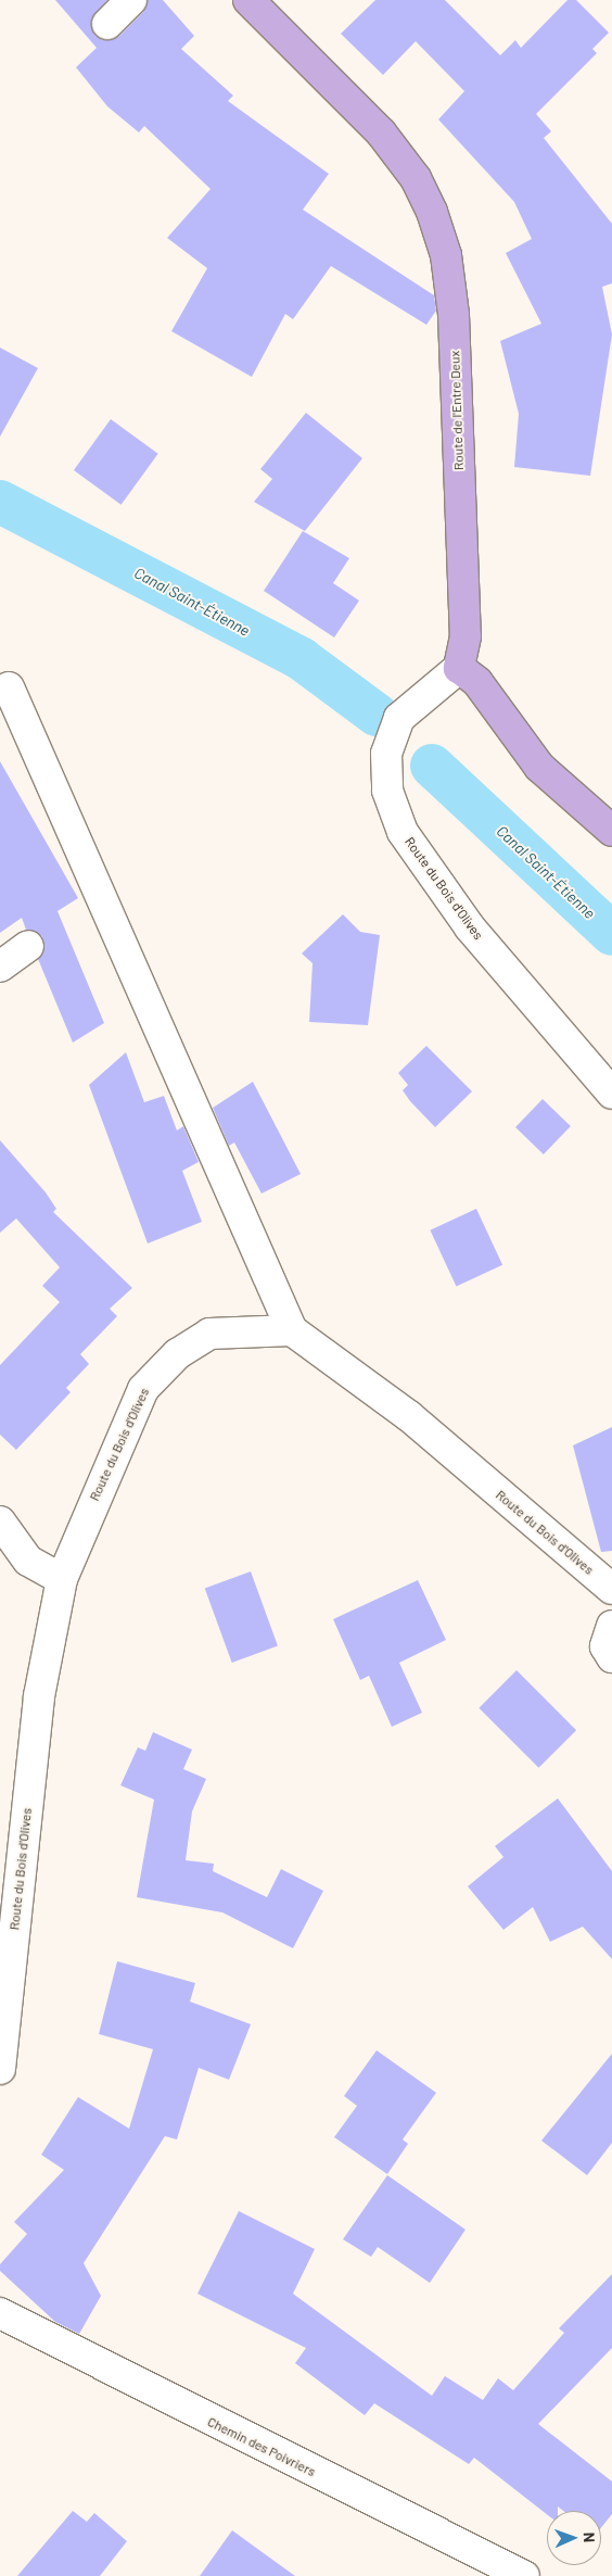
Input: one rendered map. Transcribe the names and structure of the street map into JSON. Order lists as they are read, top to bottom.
{
  "streets": {
    "main road": ["Route de l'Entre Deux"],
    "street": ["Route du Bois d'Olives", "Chemin des Poivriers"]
  },
  "crossings": [
    ["Route de l'Entre Deux", "Route du Bois d'Olives"]
  ],
  "water": ["Canal Saint-Étienne"],
  "north": "right"
}
